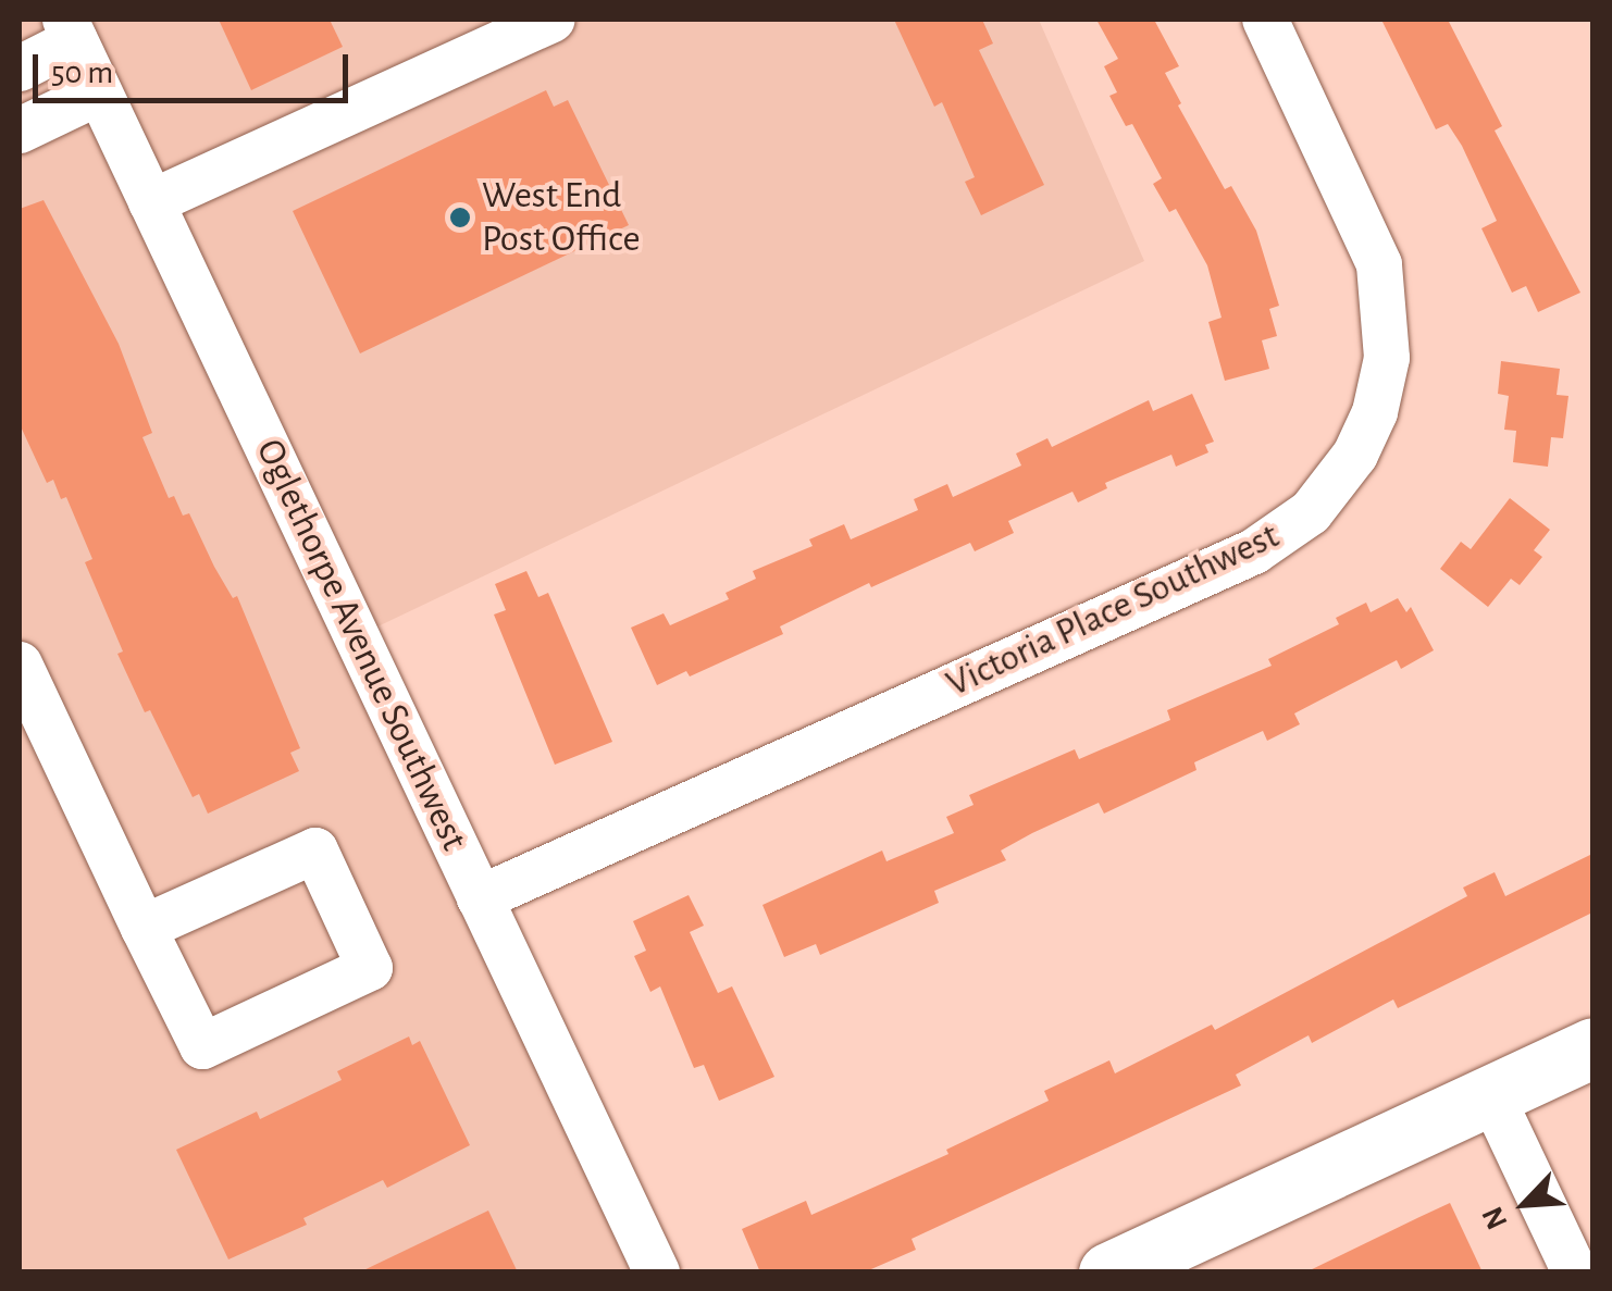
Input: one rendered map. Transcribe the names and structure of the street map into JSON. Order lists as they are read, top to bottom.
{
  "streets": {
    "street": ["Victoria Place Southwest", "Oglethorpe Avenue Southwest"]
  },
  "crossings": [
    ["Victoria Place Southwest", "Oglethorpe Avenue Southwest"]
  ],
  "places": ["West End Post Office"],
  "scale_bar": "50 m",
  "north": "bottom left"
}
